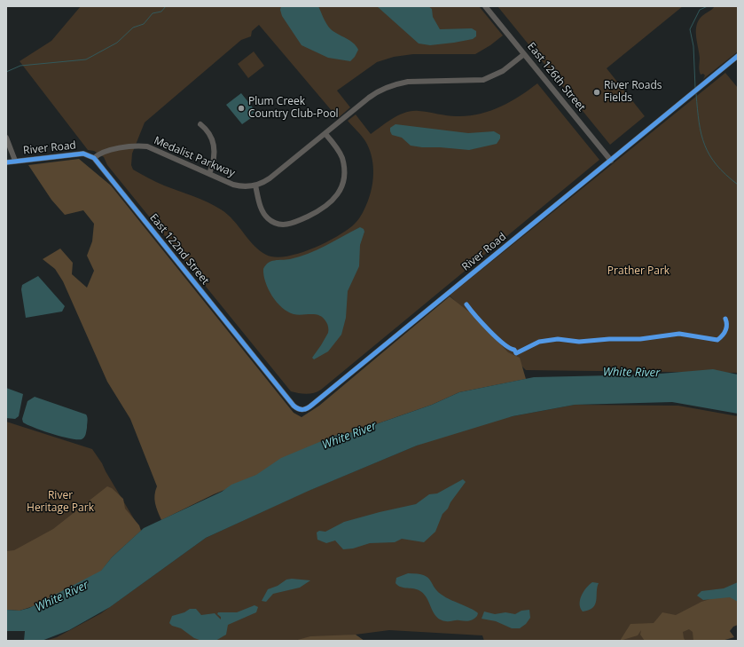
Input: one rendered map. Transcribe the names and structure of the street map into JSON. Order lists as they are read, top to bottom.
{
  "streets": {
    "street": [
      "East 126th Street",
      "River Road",
      "Medalist Parkway",
      "East 122nd Street"
    ]
  },
  "crossings": [
    ["East 126th Street", "River Road"],
    ["East 126th Street", "Medalist Parkway"],
    ["River Road", "Medalist Parkway"],
    ["River Road", "East 122nd Street"],
    ["Medalist Parkway", "East 122nd Street"]
  ],
  "water": ["White River"],
  "parks": ["Prather Park", "River Heritage Park"],
  "places": ["River Roads Fields", "Plum Creek Country Club-Pool"]
}
